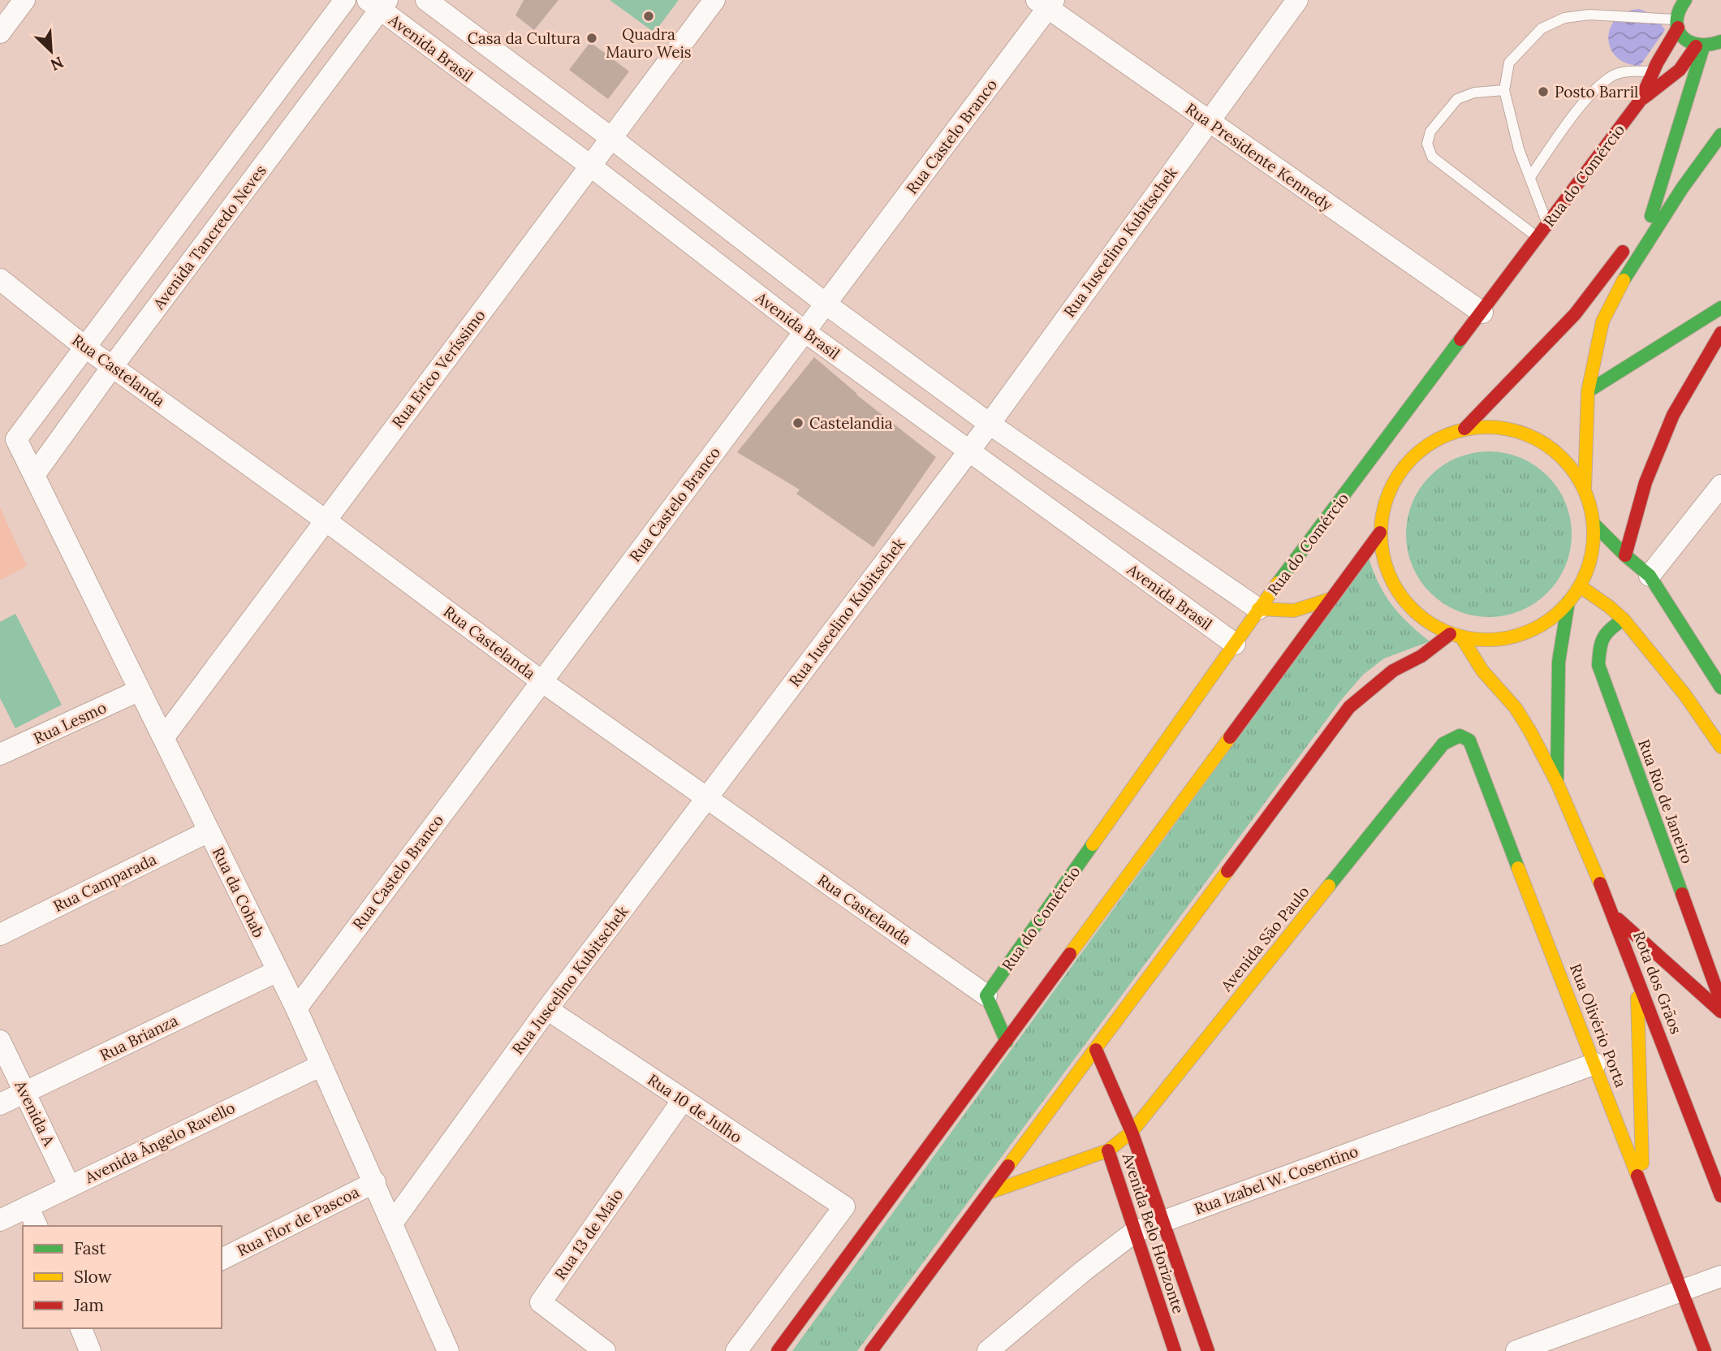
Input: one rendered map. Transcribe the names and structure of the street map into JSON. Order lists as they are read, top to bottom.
{
  "streets": {
    "main road": [
      "Rua do Comércio",
      "Rua Rio de Janeiro",
      "Avenida São Paulo",
      "Rota dos Grãos",
      "Rua Olivério Porta",
      "Avenida Belo Horizonte"
    ],
    "street": [
      "Avenida Brasil",
      "Rua Castelo Branco",
      "Rua Presidente Kennedy",
      "Avenida Tancredo Neves",
      "Rua Juscelino Kubitschek",
      "Rua Erico Veríssimo",
      "Rua Castelanda",
      "Rua Lesmo",
      "Rua Camparada",
      "Rua da Cohab",
      "Rua Brianza",
      "Rua 10 de Julho",
      "Avenida A",
      "Avenida Ângelo Ravello",
      "Rua Izabel W. Cosentino",
      "Rua Flor de Pascoa",
      "Rua 13 de Maio"
    ]
  },
  "crossings": [
    ["Avenida Brasil", "Rua Castelo Branco"],
    ["Avenida Brasil", "Rua do Comércio"],
    ["Avenida Brasil", "Avenida Tancredo Neves"],
    ["Avenida Brasil", "Rua Juscelino Kubitschek"],
    ["Avenida Brasil", "Rua Erico Veríssimo"],
    ["Rua Castelo Branco", "Rua Presidente Kennedy"],
    ["Rua Castelo Branco", "Rua Castelanda"],
    ["Rua Castelo Branco", "Rua da Cohab"],
    ["Rua Presidente Kennedy", "Rua do Comércio"],
    ["Rua Presidente Kennedy", "Rua Juscelino Kubitschek"],
    ["Rua do Comércio", "Rua Castelanda"],
    ["Avenida Tancredo Neves", "Rua Castelanda"],
    ["Avenida Tancredo Neves", "Rua da Cohab"],
    ["Rua Juscelino Kubitschek", "Rua Castelanda"],
    ["Rua Juscelino Kubitschek", "Rua da Cohab"],
    ["Rua Juscelino Kubitschek", "Rua 10 de Julho"],
    ["Rua Erico Veríssimo", "Rua Castelanda"],
    ["Rua Erico Veríssimo", "Rua da Cohab"],
    ["Rua Castelanda", "Rua da Cohab"],
    ["Rua Lesmo", "Rua da Cohab"],
    ["Rua Camparada", "Rua da Cohab"],
    ["Rua da Cohab", "Rua Brianza"],
    ["Rua da Cohab", "Avenida Ângelo Ravello"],
    ["Rua da Cohab", "Rua Flor de Pascoa"],
    ["Avenida São Paulo", "Rua Olivério Porta"],
    ["Avenida São Paulo", "Avenida Belo Horizonte"],
    ["Rua Olivério Porta", "Rua Izabel W. Cosentino"],
    ["Rua Brianza", "Avenida A"],
    ["Rua 10 de Julho", "Rua 13 de Maio"],
    ["Avenida A", "Avenida Ângelo Ravello"],
    ["Rua Izabel W. Cosentino", "Avenida Belo Horizonte"]
  ],
  "places": [
    "Quadra Mauro Weis",
    "Casa da Cultura",
    "Posto Barril",
    "Castelandia"
  ],
  "legend": ["Fast", "Slow", "Jam"],
  "north": "bottom right"
}
